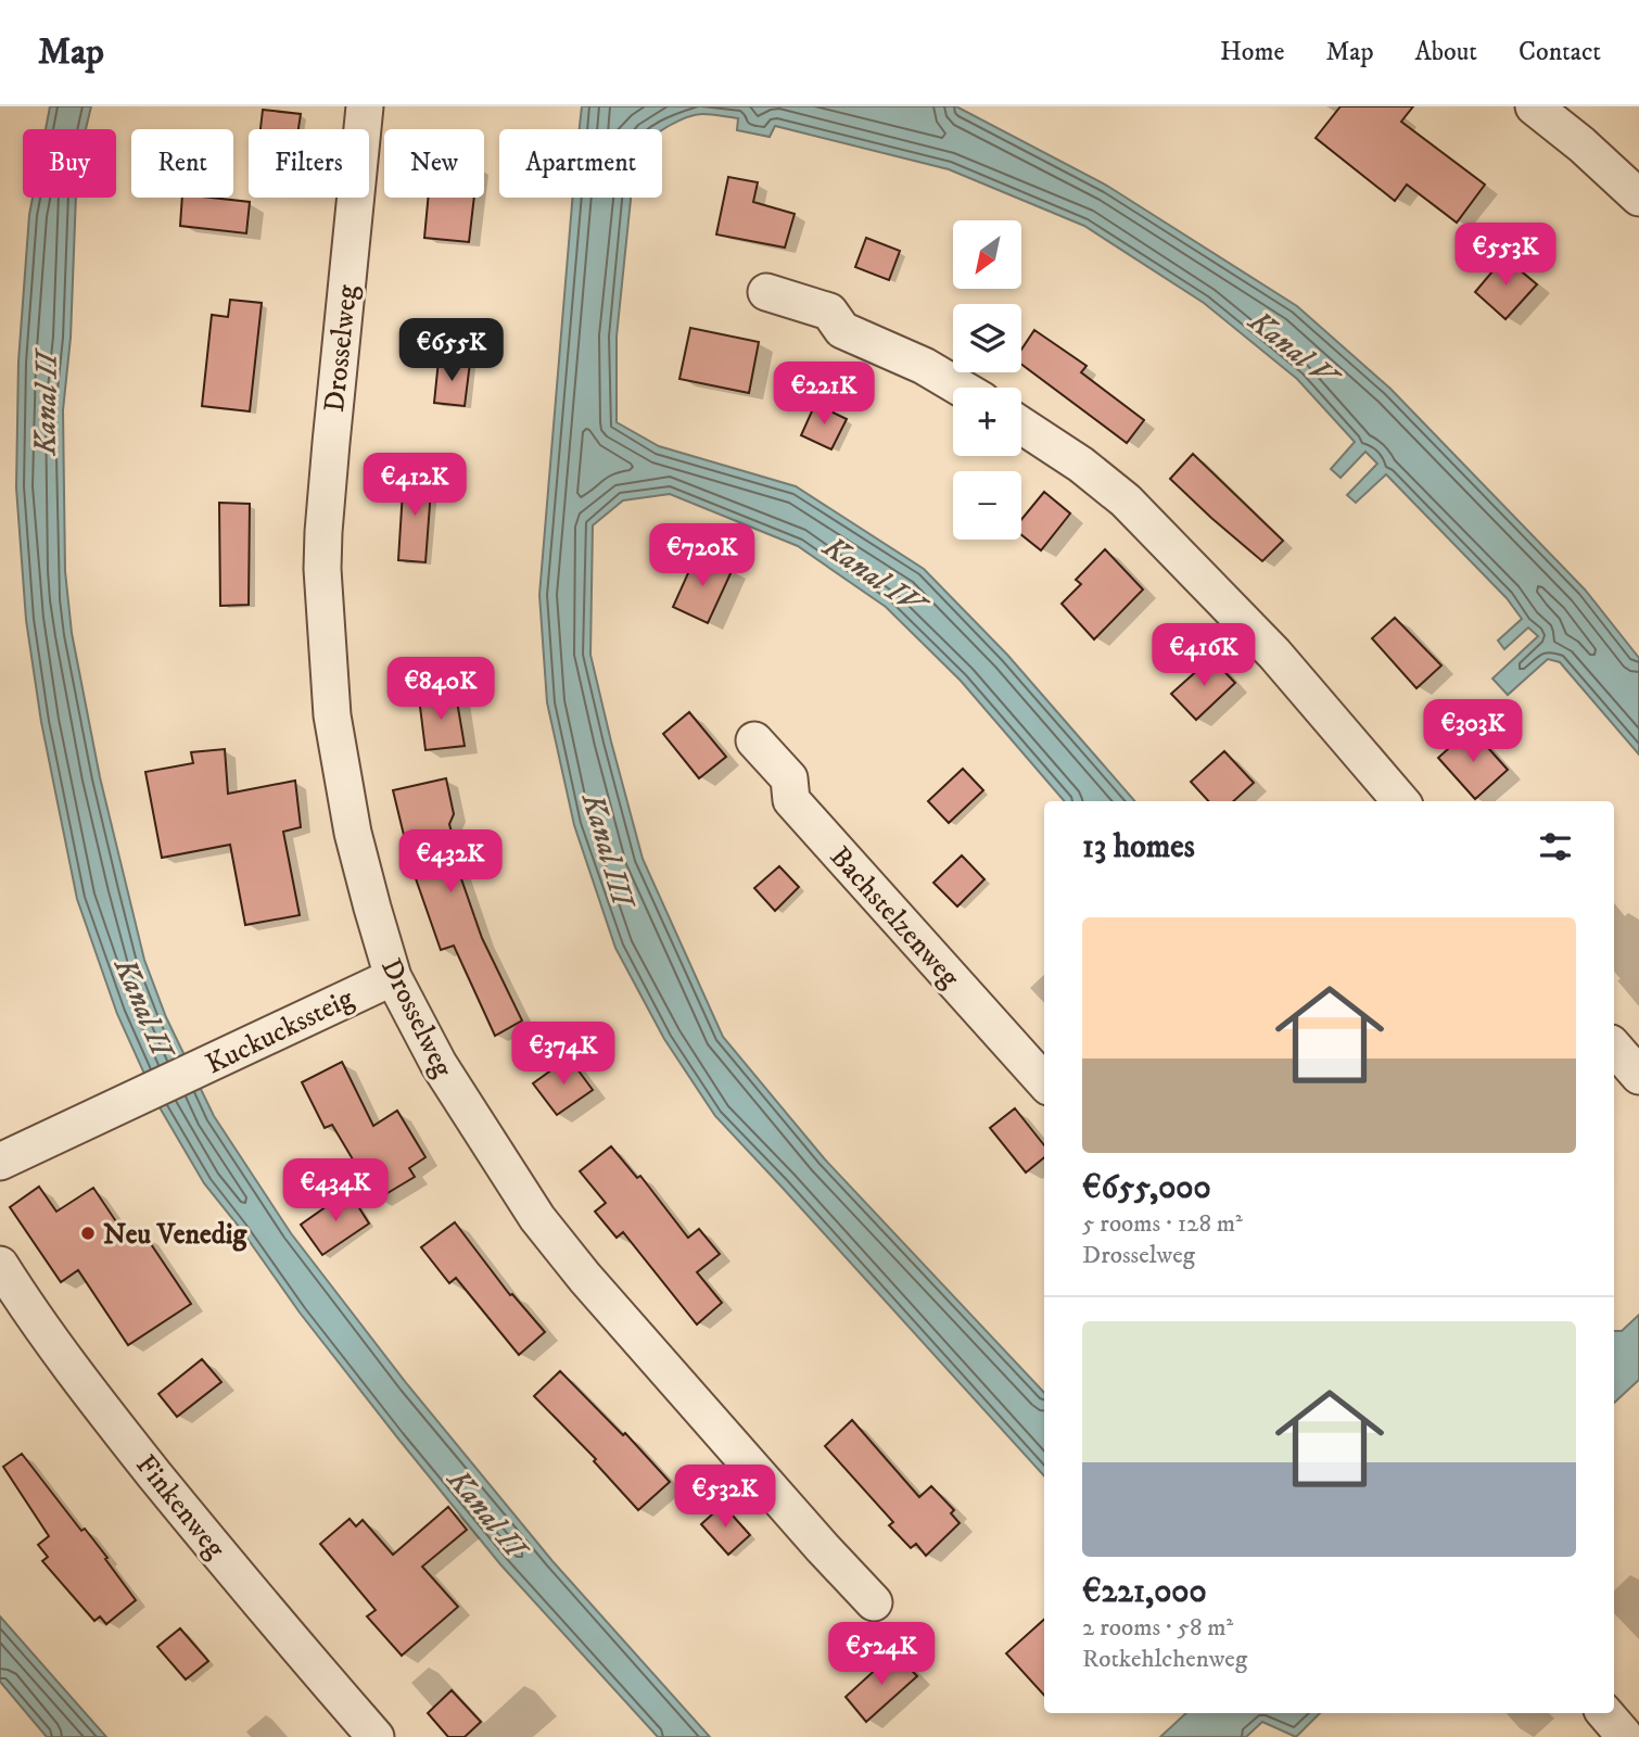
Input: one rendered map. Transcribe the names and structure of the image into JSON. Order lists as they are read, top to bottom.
{
  "streets": {
    "street": [
      "Drosselweg",
      "Bachstelzenweg",
      "Kuckuckssteig",
      "Finkenweg"
    ]
  },
  "crossings": [
    ["Drosselweg", "Kuckuckssteig"]
  ],
  "water": [
    "Kanal V",
    "Kanal II",
    "Kanal IV",
    "Kanal III"
  ],
  "places": ["Neu Venedig"],
  "north": "bottom left",
  "page": {
    "header": "Map",
    "nav": [
      "Home",
      "Map",
      "About",
      "Contact"
    ],
    "chip": [
      "Buy",
      "Rent",
      "Filters",
      "New",
      "Apartment"
    ],
    "map_buttons": ["+", "−"],
    "price": [
      "€553K",
      "€655K",
      "€221K",
      "€412K",
      "€720K",
      "€416K",
      "€840K",
      "€303K",
      "€432K",
      "€374K",
      "€434K",
      "€532K",
      "€524K"
    ],
    "heading": "13 homes",
    "list": [
      {
        "name": "€655,000",
        "note": "5 rooms · 128 m² · Drosselweg"
      },
      {
        "name": "€221,000",
        "note": "2 rooms · 58 m² · Rotkehlchenweg"
      }
    ]
  }
}
